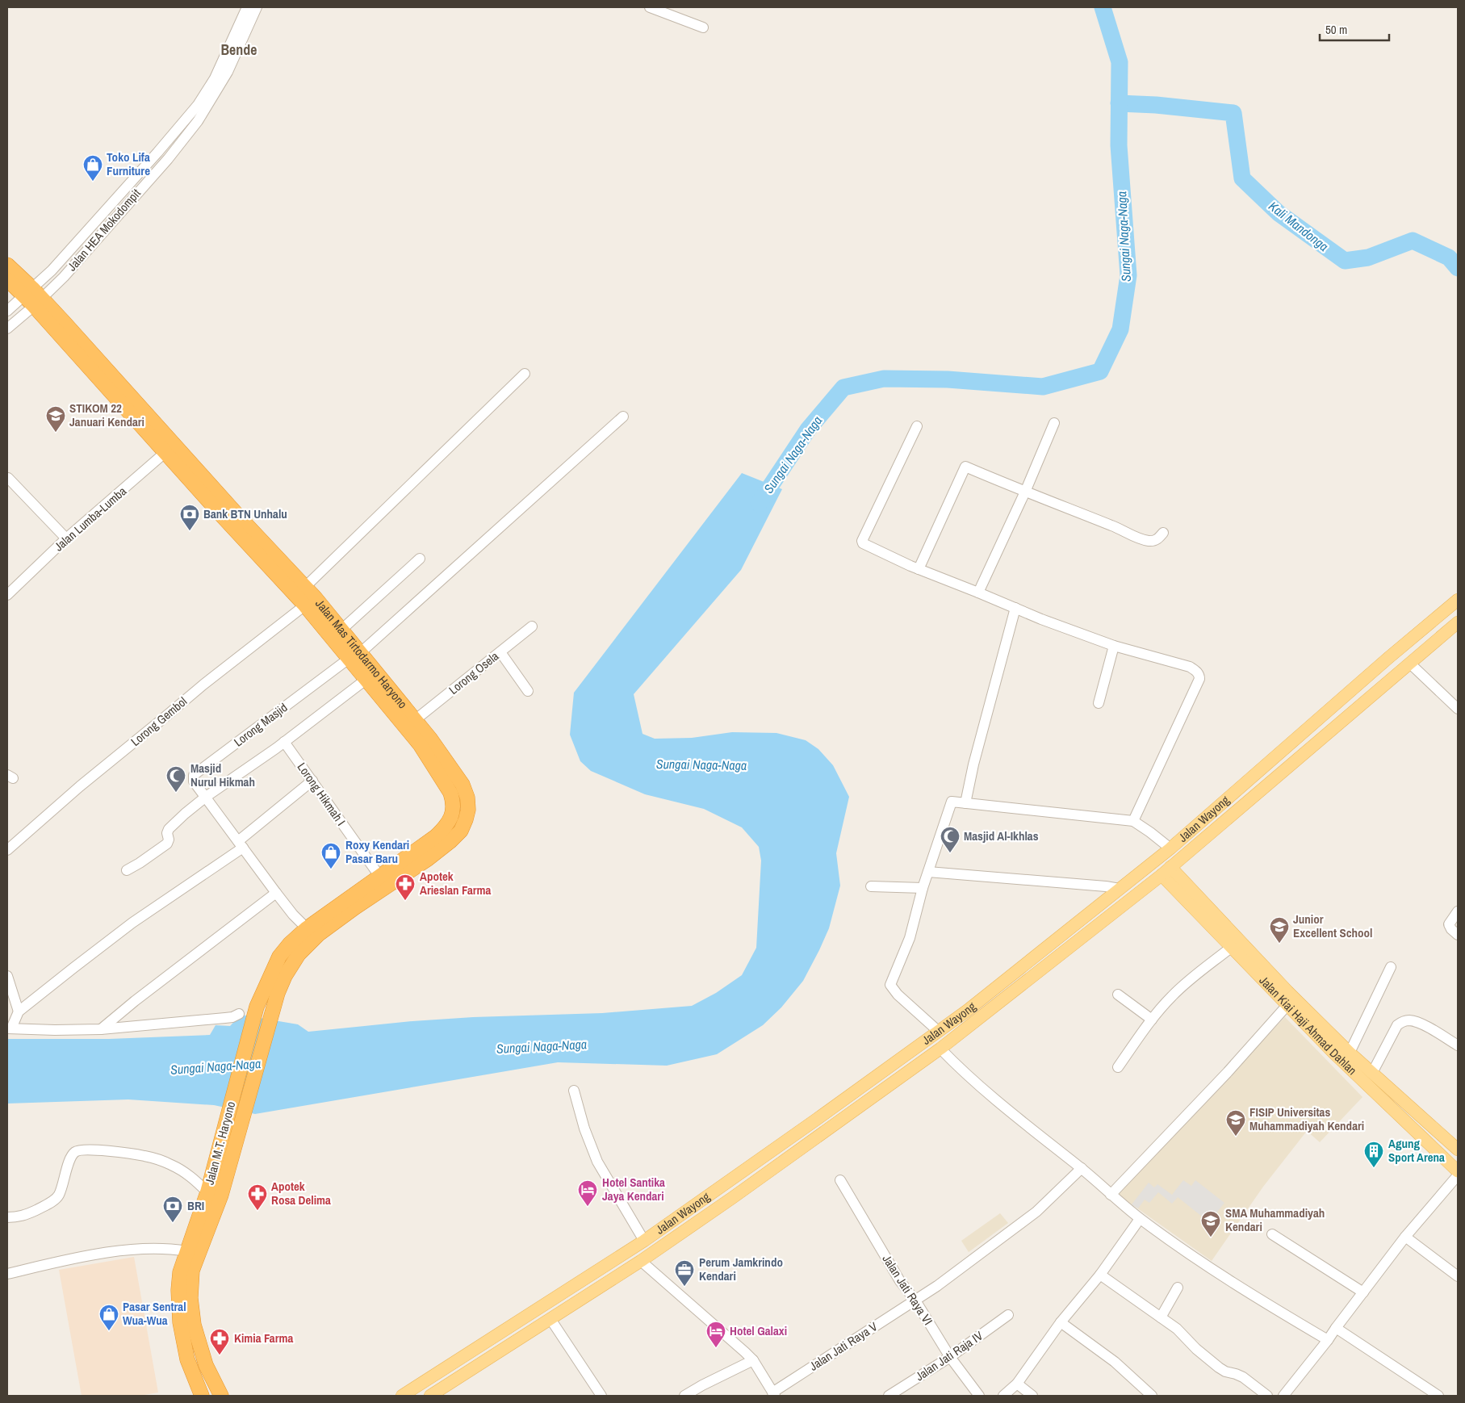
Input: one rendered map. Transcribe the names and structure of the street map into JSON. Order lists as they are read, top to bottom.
{
  "streets": {
    "highway": ["Jalan Mas Tirtodarmo Haryono", "Jalan M.T. Haryono"],
    "main road": ["Jalan Wayong", "Jalan Kiai Haji Ahmad Dahlan"],
    "street": [
      "Jalan HEA Mokodompit",
      "Jalan Lumba-Lumba",
      "Lorong Osela",
      "Lorong Gembol",
      "Lorong Masjid",
      "Lorong Hikmah I",
      "Jalan Jati Raya VI",
      "Jalan Jati Raya V",
      "Jalan Jati Raja IV"
    ]
  },
  "crossings": [
    ["Jalan HEA Mokodompit", "Jalan Mas Tirtodarmo Haryono"],
    ["Jalan Lumba-Lumba", "Jalan Mas Tirtodarmo Haryono"],
    ["Jalan Mas Tirtodarmo Haryono", "Lorong Osela"],
    ["Jalan Mas Tirtodarmo Haryono", "Lorong Gembol"],
    ["Jalan Mas Tirtodarmo Haryono", "Lorong Masjid"],
    ["Jalan Mas Tirtodarmo Haryono", "Lorong Hikmah I"],
    ["Jalan Mas Tirtodarmo Haryono", "Jalan M.T. Haryono"],
    ["Jalan Wayong", "Jalan Kiai Haji Ahmad Dahlan"],
    ["Jalan Jati Raya VI", "Jalan Jati Raya V"],
    ["Jalan Jati Raya VI", "Jalan Jati Raja IV"]
  ],
  "districts": ["Bende"],
  "water": ["Kali Mandonga", "Sungai Naga-Naga"],
  "places": {
    "shop": ["Toko Lifa Furniture", "Roxy Kendari Pasar Baru", "Pasar Sentral Wua-Wua"],
    "school or university": [
      "STIKOM 22 Januari Kendari",
      "Junior Excellent School",
      "FISIP Universitas Muhammadiyah Kendari",
      "SMA Muhammadiyah Kendari"
    ],
    "bank": ["Bank BTN Unhalu", "BRI"],
    "mosque": ["Masjid Nurul Hikmah", "Masjid Al-Ikhlas"],
    "pharmacy": ["Apotek Arieslan Farma", "Apotek Rosa Delima", "Kimia Farma"],
    "building": ["Agung Sport Arena"],
    "hotel": ["Hotel Santika Jaya Kendari", "Hotel Galaxi"],
    "office": ["Perum Jamkrindo Kendari"]
  },
  "scale_bar": "50 m"
}
